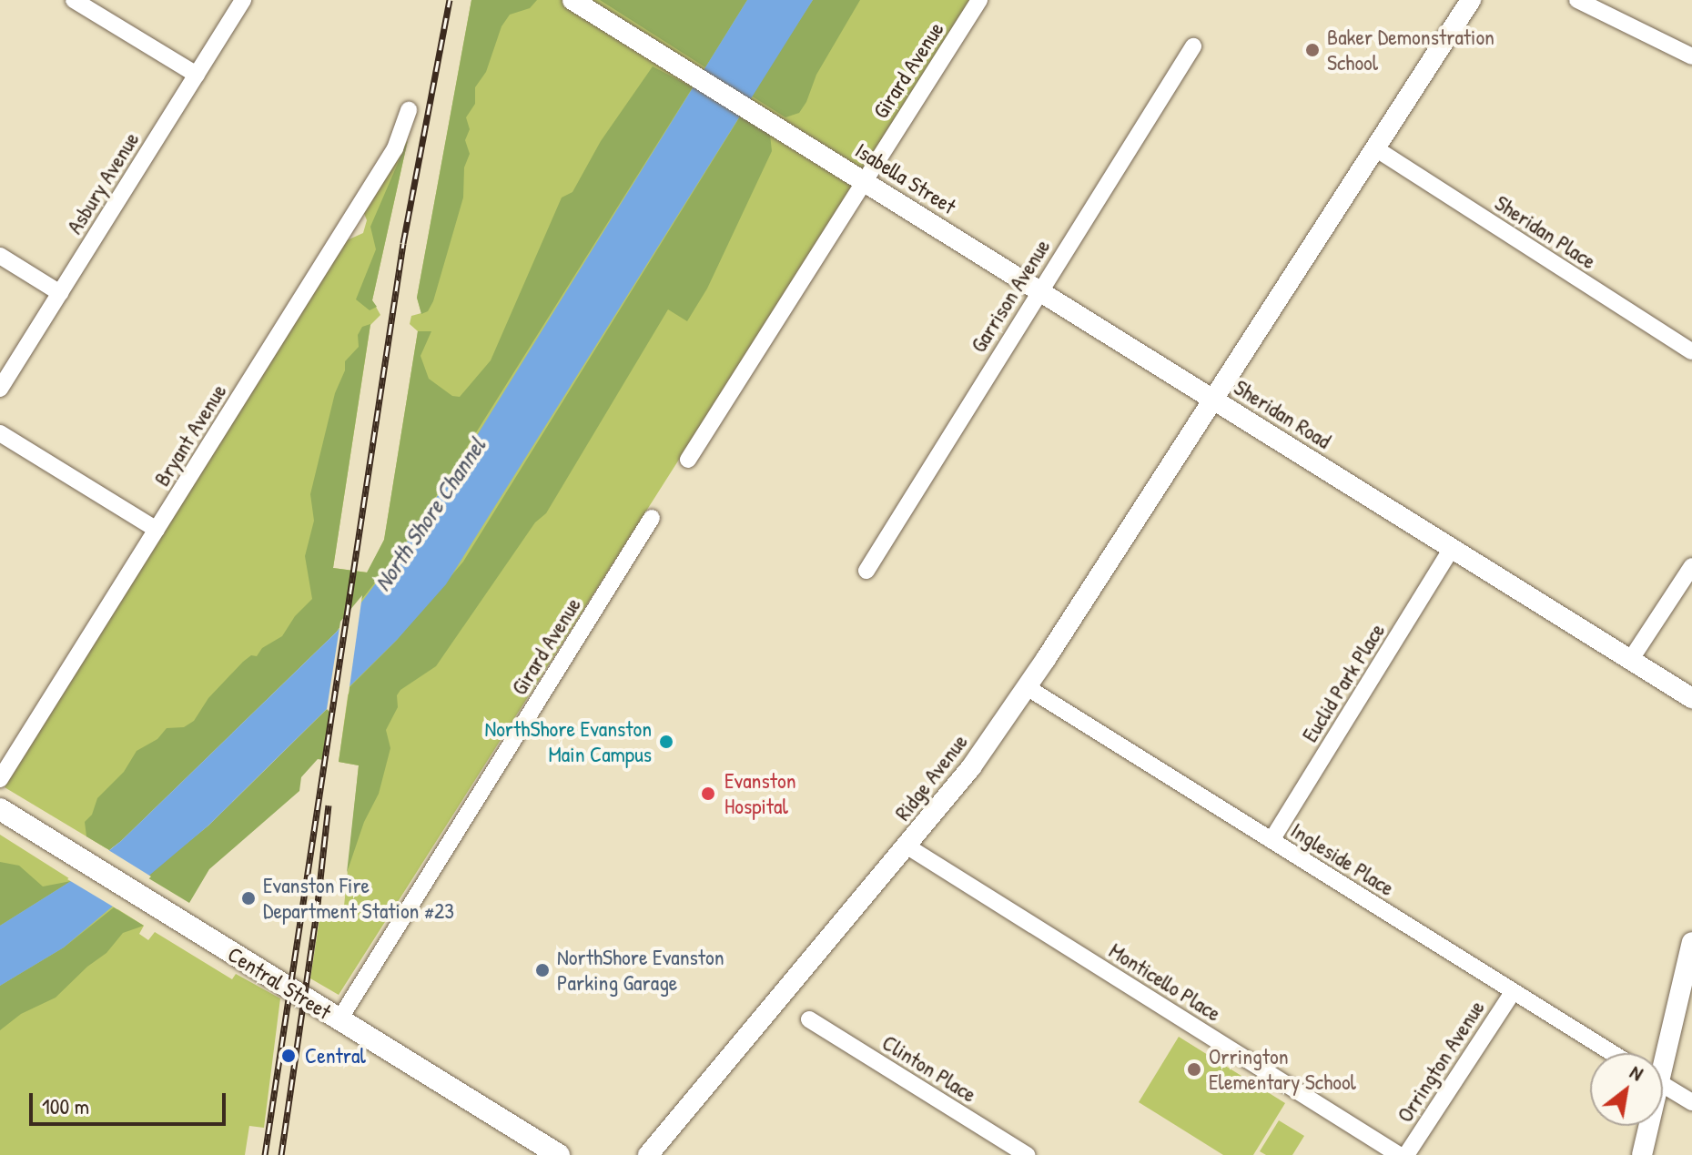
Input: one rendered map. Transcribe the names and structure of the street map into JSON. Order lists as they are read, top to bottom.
{
  "streets": {
    "main road": ["Central Street"],
    "street": [
      "Girard Avenue",
      "Isabella Street",
      "Asbury Avenue",
      "Sheridan Place",
      "Garrison Avenue",
      "Sheridan Road",
      "Bryant Avenue",
      "Euclid Park Place",
      "Ridge Avenue",
      "Ingleside Place",
      "Monticello Place",
      "Orrington Avenue",
      "Clinton Place"
    ]
  },
  "crossings": [
    ["Girard Avenue", "Isabella Street"],
    ["Girard Avenue", "Central Street"],
    ["Isabella Street", "Garrison Avenue"],
    ["Isabella Street", "Sheridan Road"],
    ["Isabella Street", "Ridge Avenue"],
    ["Sheridan Place", "Sheridan Road"],
    ["Sheridan Road", "Euclid Park Place"],
    ["Sheridan Road", "Ridge Avenue"],
    ["Euclid Park Place", "Ingleside Place"],
    ["Ridge Avenue", "Ingleside Place"],
    ["Ridge Avenue", "Monticello Place"],
    ["Ingleside Place", "Orrington Avenue"]
  ],
  "water": ["North Shore Channel"],
  "places": [
    "Baker Demonstration School",
    "NorthShore Evanston Main Campus",
    "Evanston Hospital",
    "Evanston Fire Department Station #23",
    "NorthShore Evanston Parking Garage",
    "Central",
    "Orrington Elementary School"
  ],
  "scale_bar": "100 m",
  "north": "top right"
}
